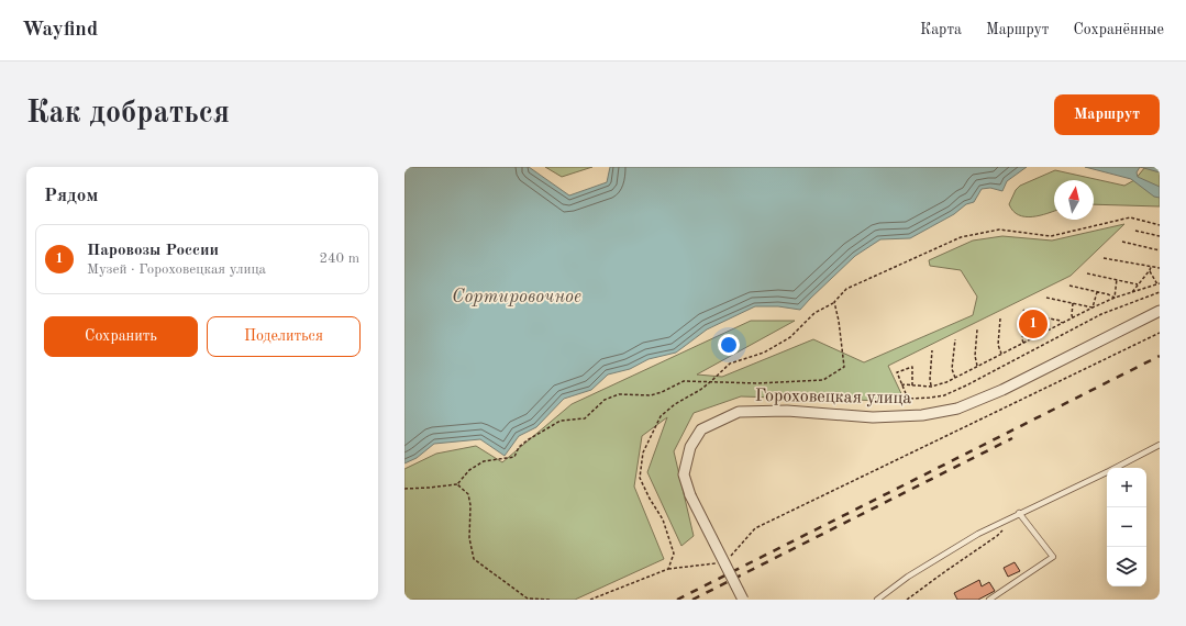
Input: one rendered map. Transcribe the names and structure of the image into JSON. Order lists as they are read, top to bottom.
{
  "streets": {
    "street": ["Гороховецкая улица"]
  },
  "water": ["Сортировочное"],
  "north": "top",
  "page": {
    "header": "Wayfind",
    "nav": ["Карта", "Маршрут", "Сохранённые"],
    "buttons": [
      "Маршрут",
      ["Сохранить", "Поделиться"]
    ],
    "title": "Как добраться",
    "heading": "Рядом",
    "list": [
      {
        "mark": "1",
        "name": "Паровозы России",
        "note": "Музей · Гороховецкая улица",
        "value": "240 m"
      }
    ],
    "pins": "1",
    "map_buttons": ["+", "−"]
  }
}
